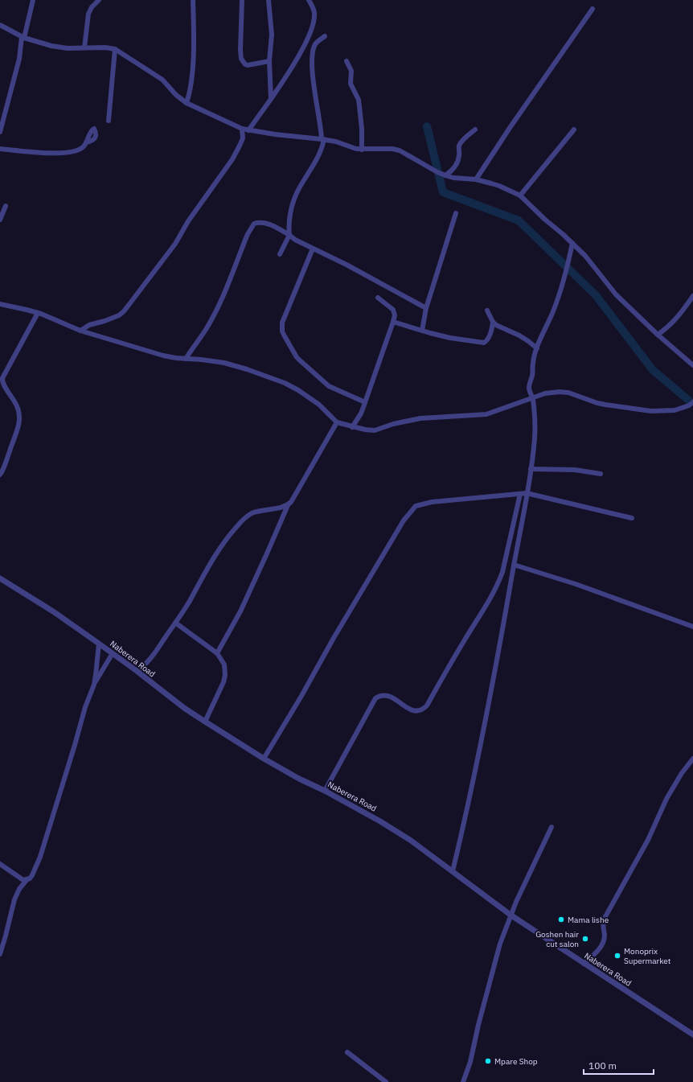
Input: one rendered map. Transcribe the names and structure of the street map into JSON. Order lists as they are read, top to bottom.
{
  "streets": {
    "street": ["Naberera Road"]
  },
  "places": [
    "Mama lishe",
    "Goshen hair cut salon",
    "Monoprix Supermarket",
    "Mpare Shop"
  ],
  "scale_bar": "100 m"
}
